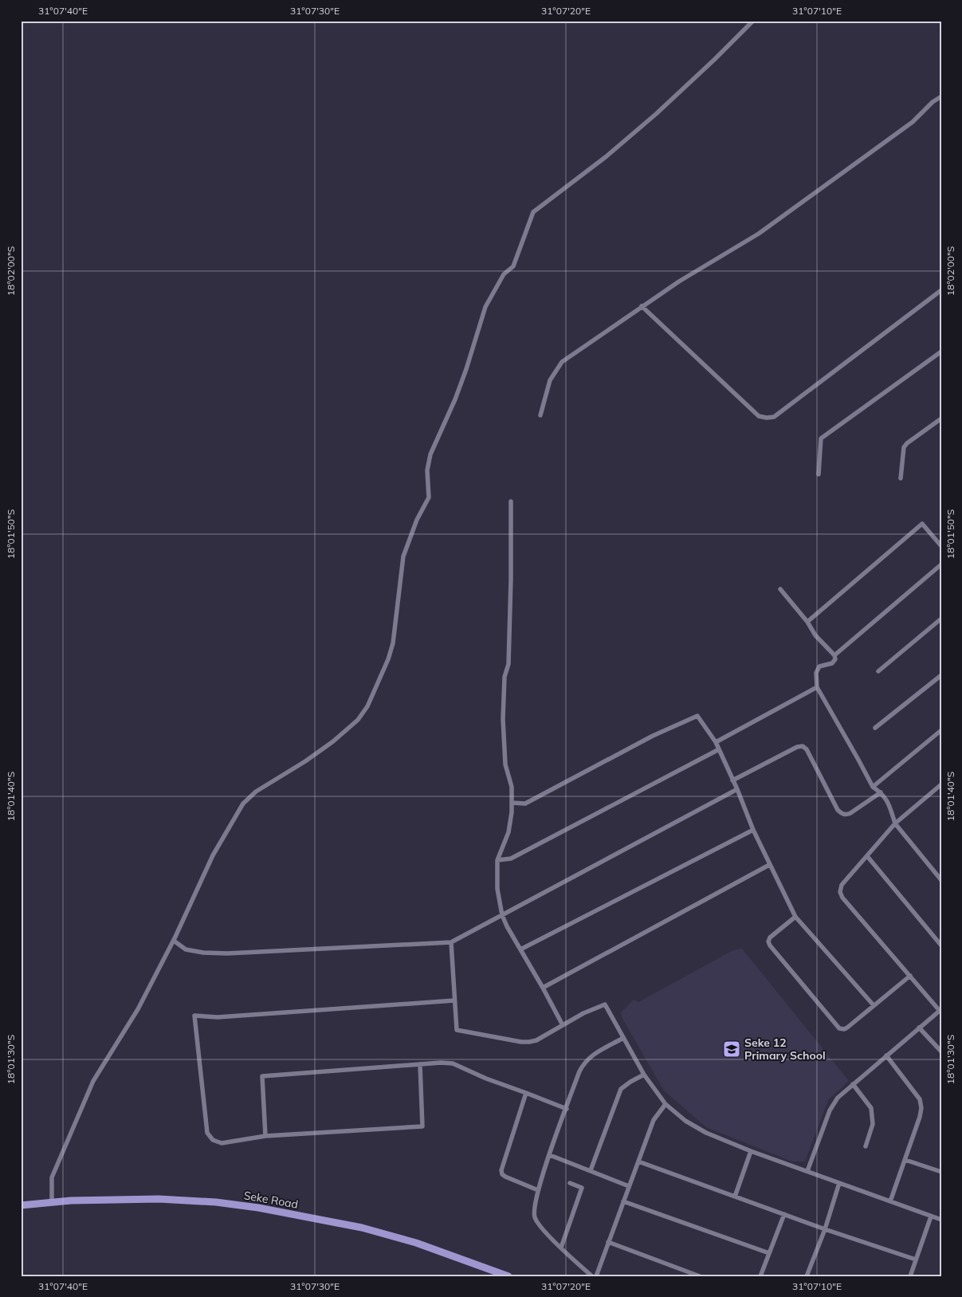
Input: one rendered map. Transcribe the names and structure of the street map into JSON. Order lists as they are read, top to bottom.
{
  "streets": {
    "main road": ["Seke Road"]
  },
  "places": {
    "school or university": ["Seke 12 Primary School"]
  },
  "coordinates": [
    "31°07'40\"E",
    "31°07'30\"E",
    "31°07'20\"E",
    "31°07'10\"E",
    "18°02'00\"S",
    "18°01'50\"S",
    "18°01'40\"S",
    "18°01'30\"S"
  ]
}
